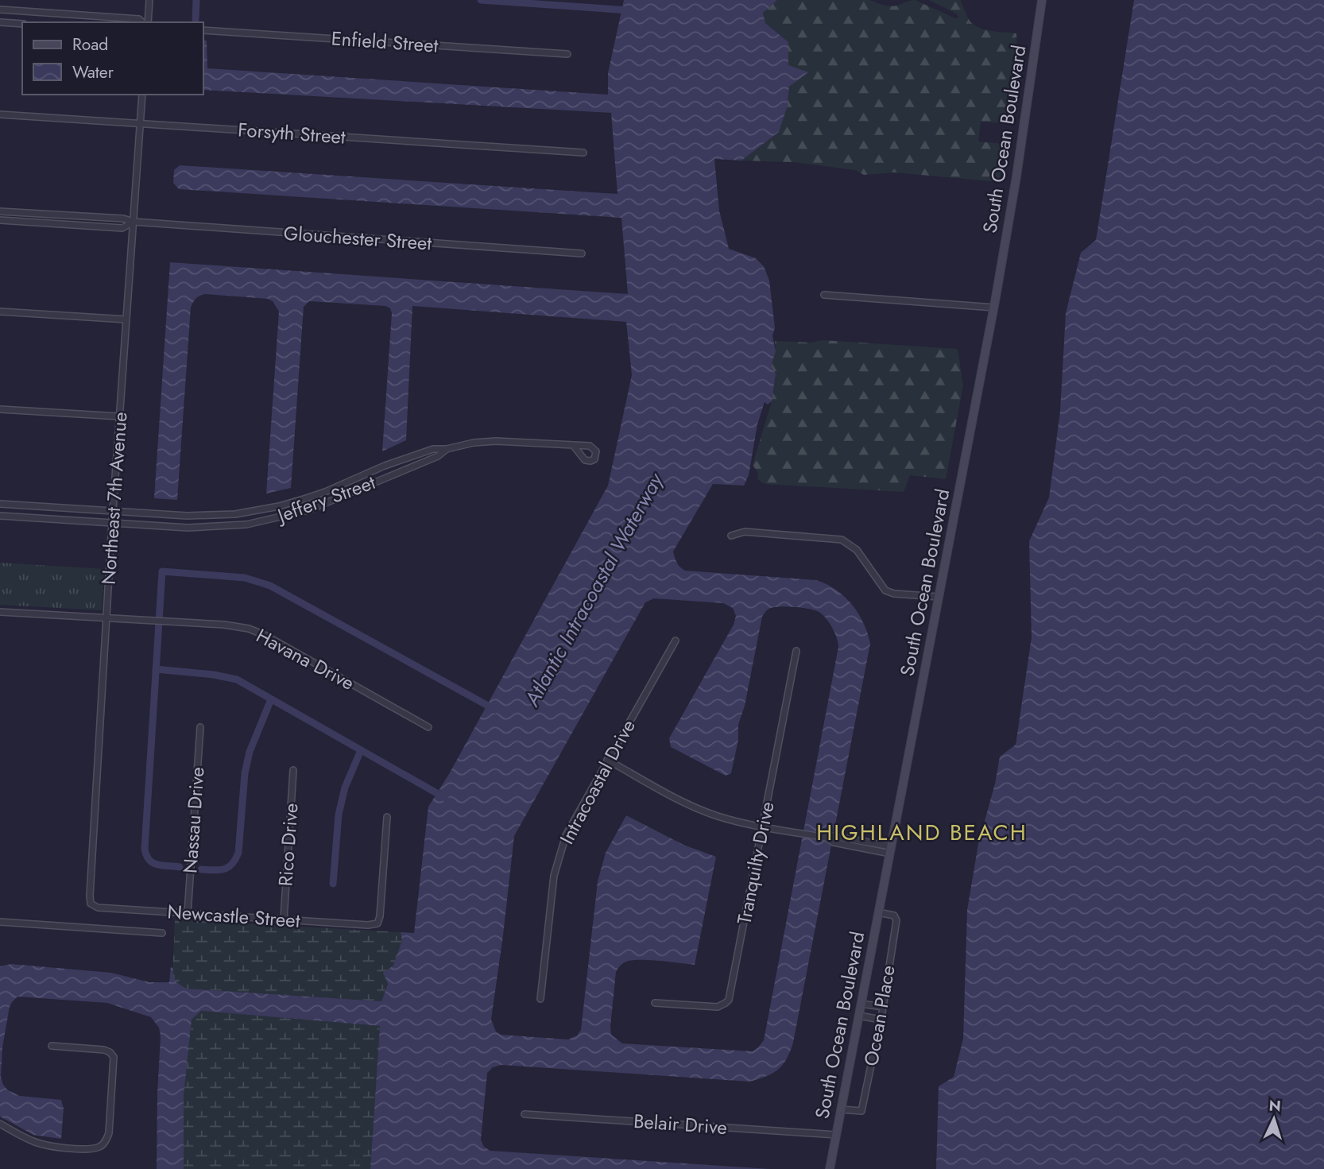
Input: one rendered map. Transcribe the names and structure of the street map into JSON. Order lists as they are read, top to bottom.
{
  "streets": {
    "main road": ["South Ocean Boulevard"],
    "street": [
      "Enfield Street",
      "Forsyth Street",
      "Glouchester Street",
      "Northeast 7th Avenue",
      "Jeffery Street",
      "Havana Drive",
      "Intracoastal Drive",
      "Nassau Drive",
      "Rico Drive",
      "Tranquilty Drive",
      "Newcastle Street",
      "Ocean Place",
      "Belair Drive"
    ]
  },
  "crossings": [
    ["Forsyth Street", "Northeast 7th Avenue"],
    ["South Ocean Boulevard", "Ocean Place"],
    ["South Ocean Boulevard", "Belair Drive"],
    ["Glouchester Street", "Northeast 7th Avenue"],
    ["Northeast 7th Avenue", "Jeffery Street"],
    ["Northeast 7th Avenue", "Havana Drive"],
    ["Northeast 7th Avenue", "Newcastle Street"],
    ["Nassau Drive", "Newcastle Street"],
    ["Rico Drive", "Newcastle Street"]
  ],
  "districts": ["HIGHLAND BEACH"],
  "water": ["Atlantic Intracoastal Waterway"],
  "legend": ["Road", "Water"],
  "north": "top"
}
